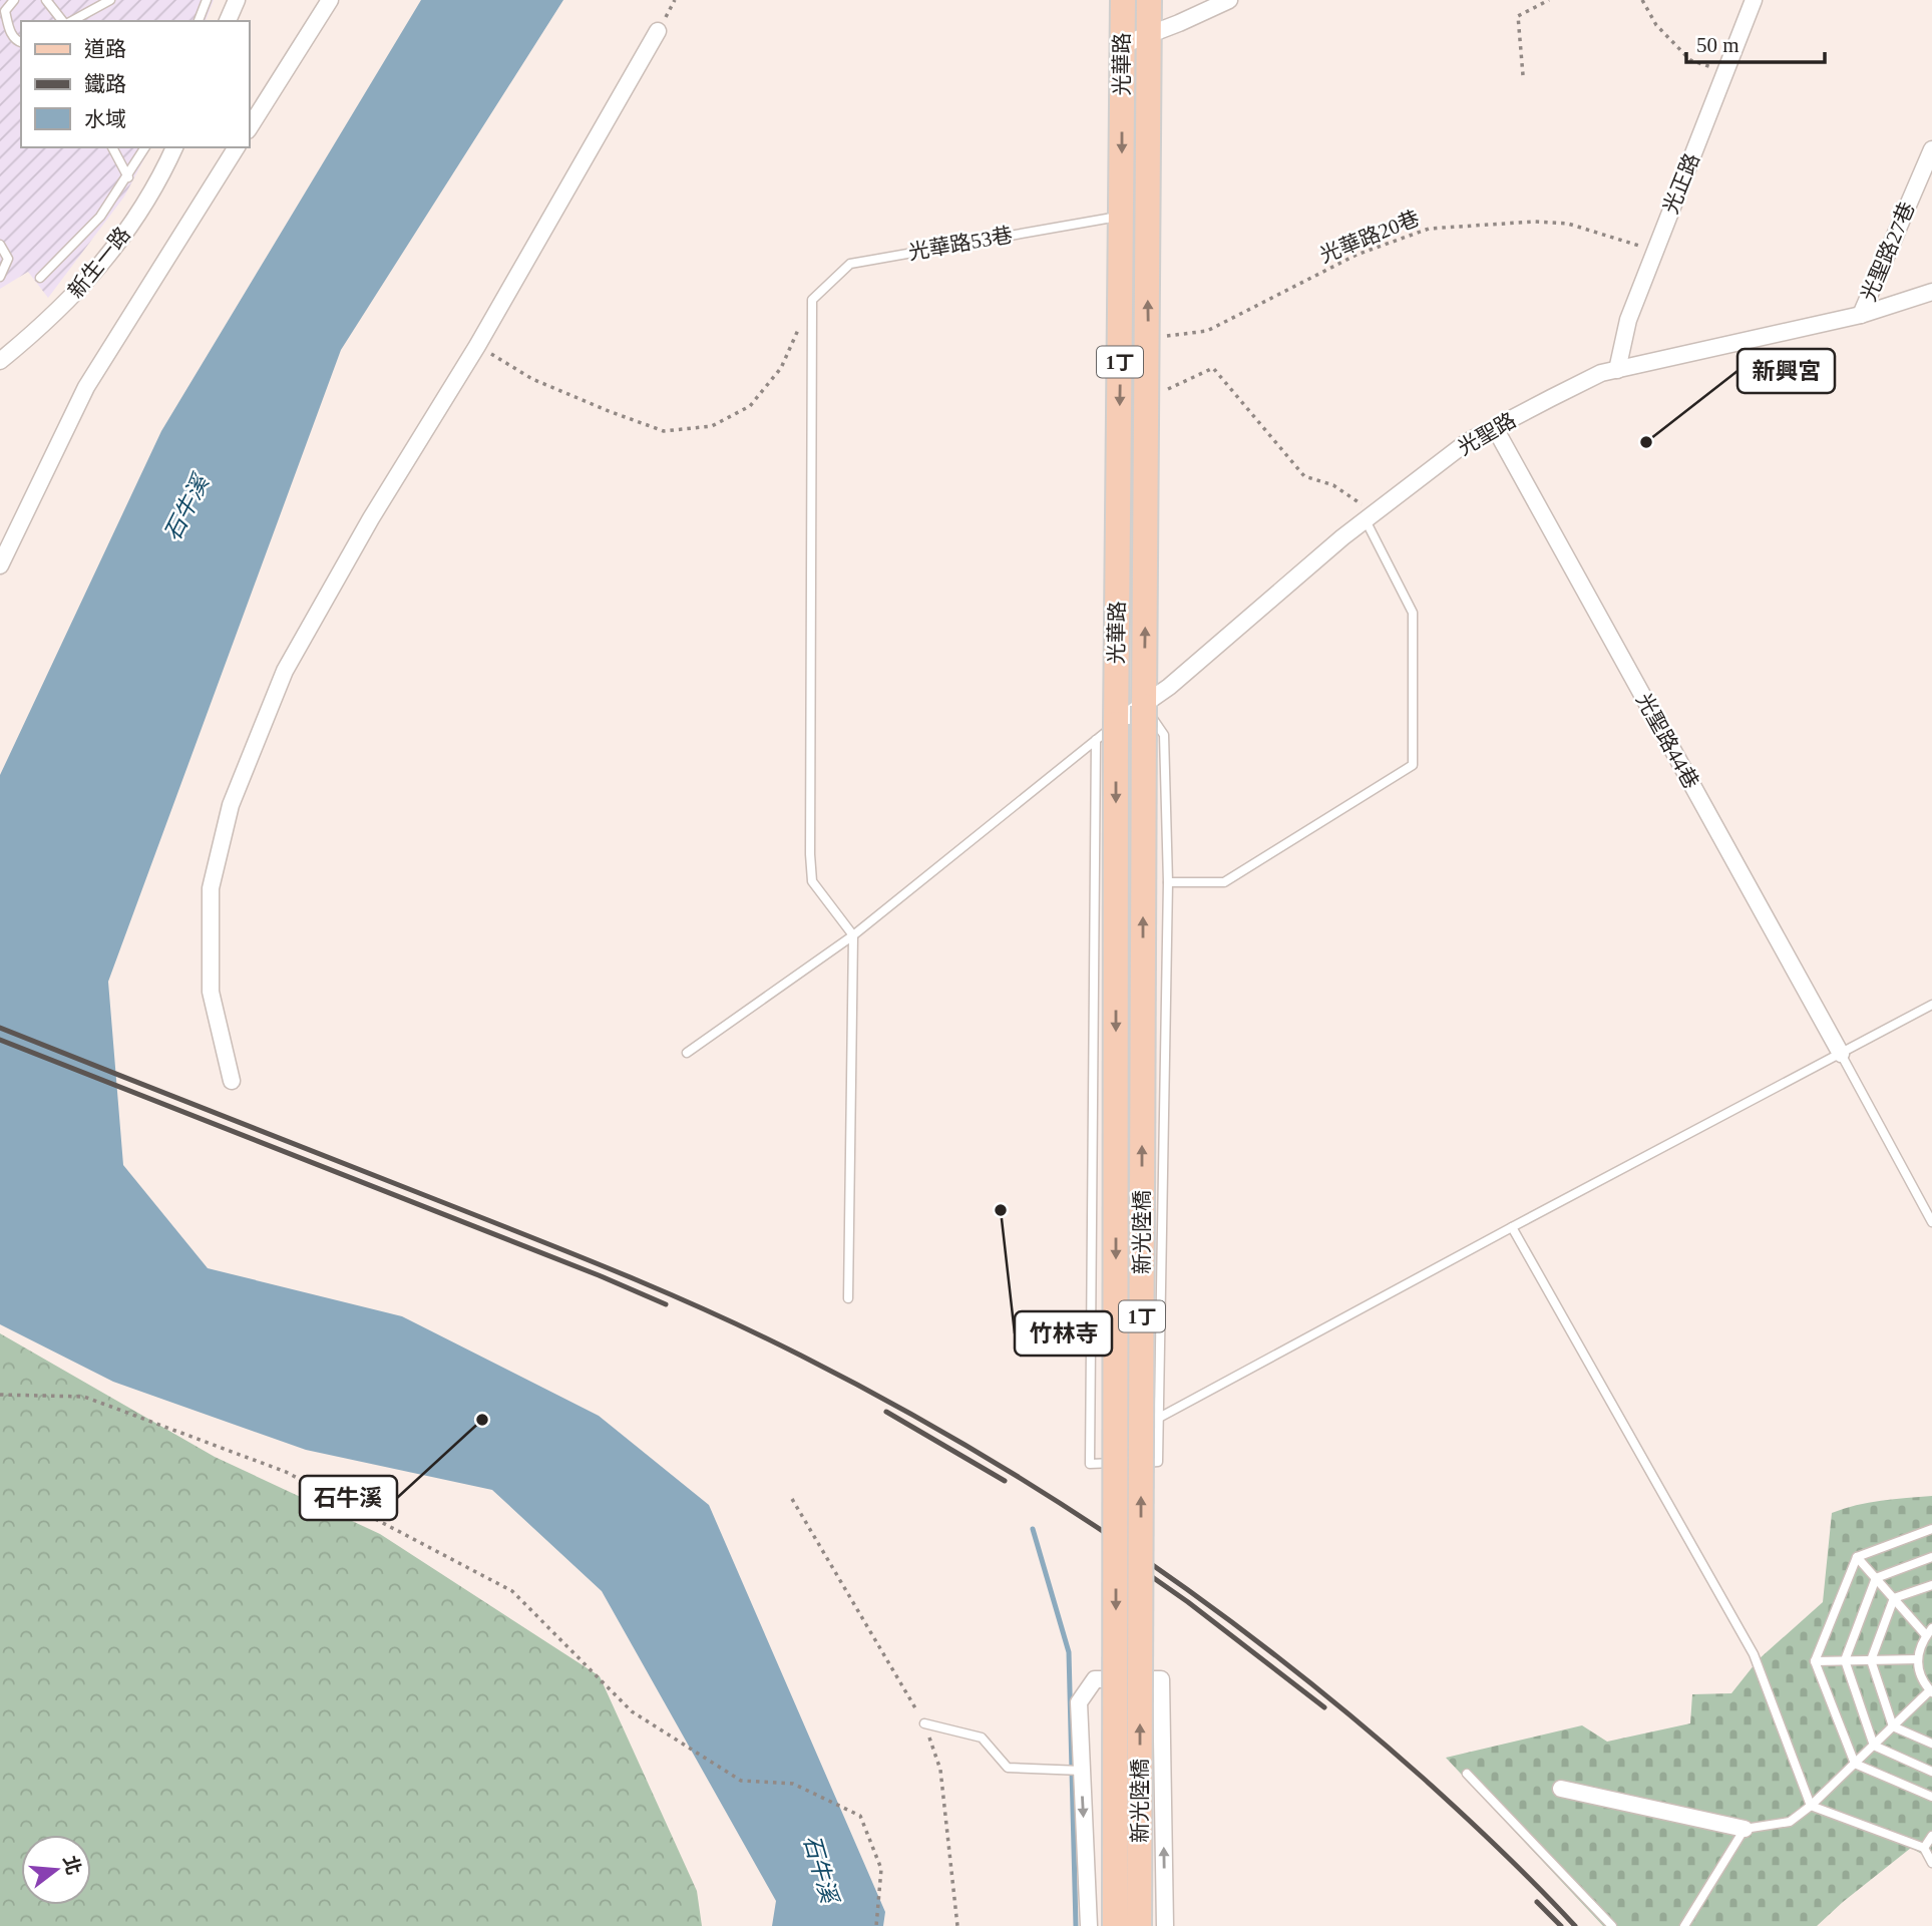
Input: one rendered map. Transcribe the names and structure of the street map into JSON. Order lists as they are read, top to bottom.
{
  "streets": {
    "main road": ["光華路", "1丁", "新光陸橋"],
    "street": [
      "光正路",
      "光聖路27巷",
      "新生一路",
      "光聖路",
      "光聖路44巷"
    ],
    "lane": ["光華路53巷"],
    "path": ["光華路20巷"]
  },
  "crossings": [
    ["光華路", "光華路20巷"],
    ["光華路", "光華路53巷"],
    ["光華路", "光聖路"],
    ["光華路", "新光陸橋"],
    ["光正路", "光華路20巷"],
    ["光正路", "光聖路"],
    ["光聖路27巷", "光聖路"],
    ["光聖路", "光聖路44巷"],
    ["光聖路", "新光陸橋"]
  ],
  "water": ["石牛溪"],
  "places": ["新興宮", "竹林寺", "石牛溪"],
  "legend": ["道路", "鐵路", "水域"],
  "scale_bar": "50 m",
  "north": "right"
}
